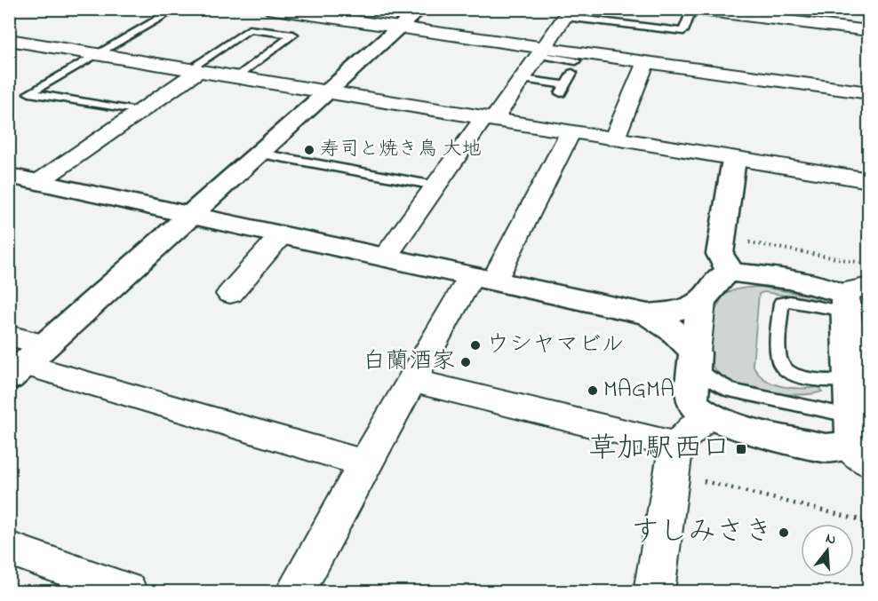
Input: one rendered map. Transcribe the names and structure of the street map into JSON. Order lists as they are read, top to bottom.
{
  "places": {
    "other": [
      "寿司と焼き鳥 大地",
      "ウシヤマビル",
      "白蘭酒家",
      "MAGMA",
      "すしみさき"
    ],
    "transit": ["草加駅西口"]
  },
  "north": "top"
}
